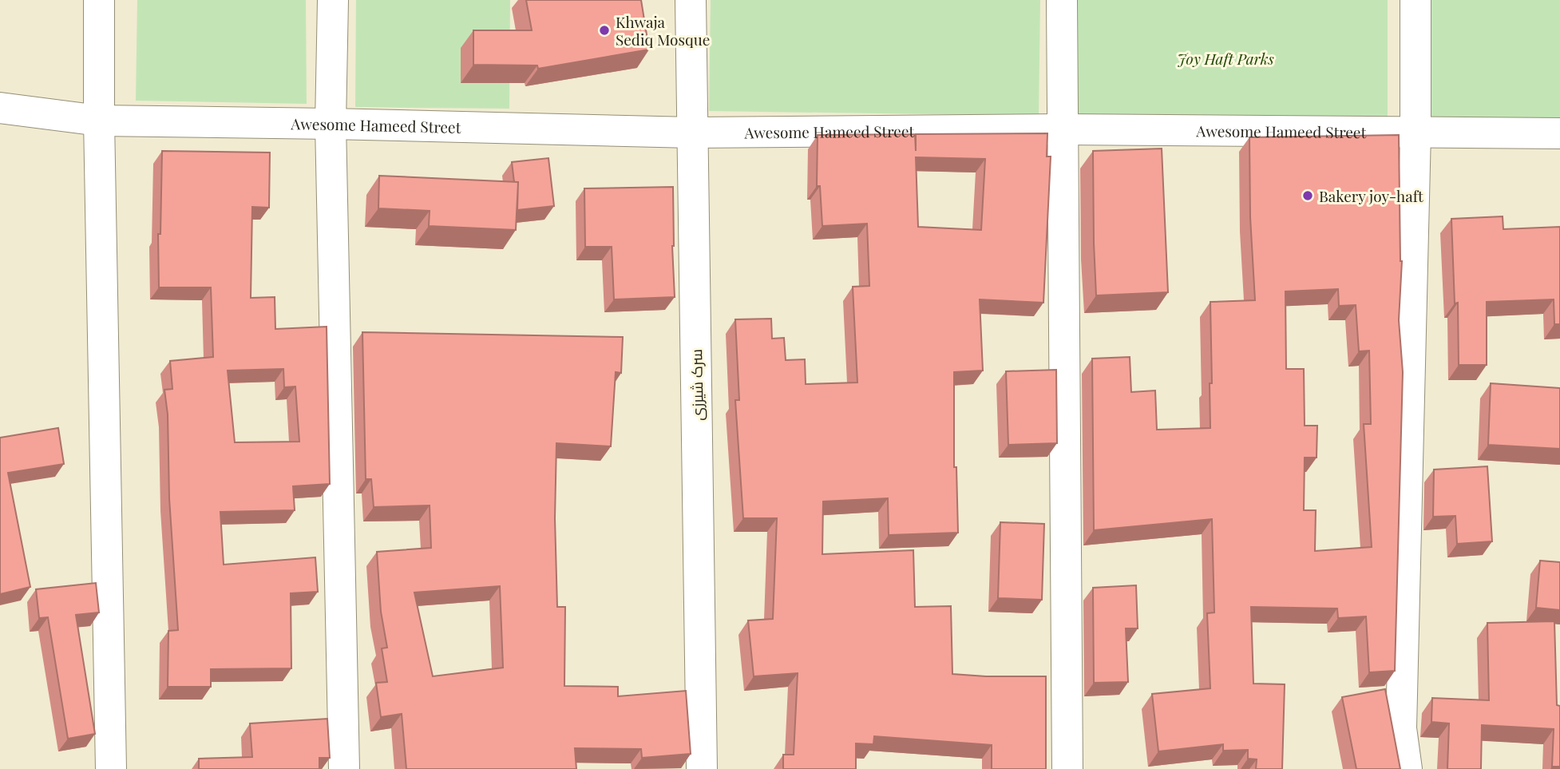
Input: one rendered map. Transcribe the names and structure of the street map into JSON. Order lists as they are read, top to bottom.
{
  "streets": {
    "street": ["Awesome Hameed Street", "سرک شیرزی"]
  },
  "crossings": [
    ["Awesome Hameed Street", "سرک شیرزی"]
  ],
  "parks": ["Joy Haft Parks"],
  "places": ["Khwaja Sediq Mosque", "Bakery joy-haft"]
}
